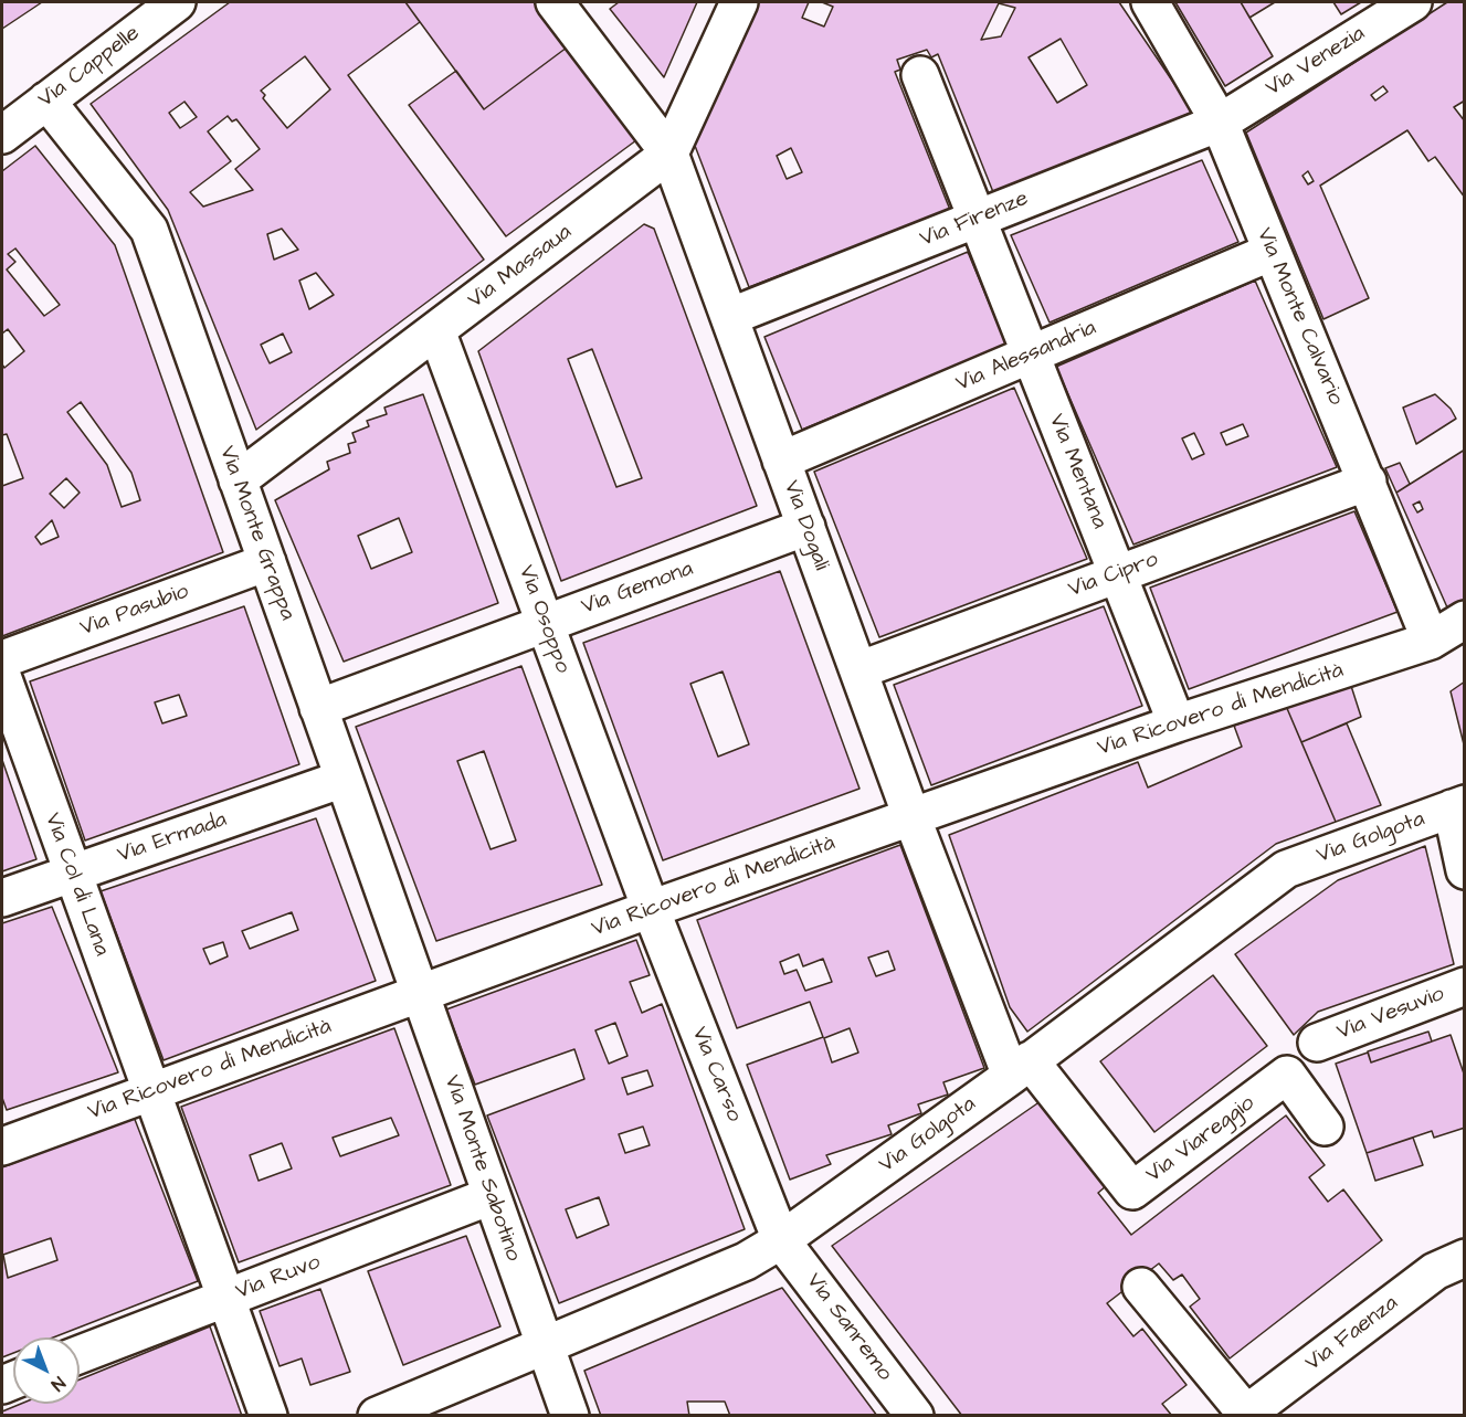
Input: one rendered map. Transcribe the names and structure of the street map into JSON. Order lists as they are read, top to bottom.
{
  "streets": {
    "street": [
      "Via Venezia",
      "Via Cappelle",
      "Via Firenze",
      "Via Massaua",
      "Via Monte Calvario",
      "Via Alessandria",
      "Via Mentana",
      "Via Dogali",
      "Via Monte Grappa",
      "Via Cipro",
      "Via Gemona",
      "Via Pasubio",
      "Via Osoppo",
      "Via Ricovero di Mendicità",
      "Via Ermada",
      "Via Golgota",
      "Via Col di Lana",
      "Via Vesuvio",
      "Via Carso",
      "Via Viareggio",
      "Via Monte Sabotino",
      "Via Ruvo",
      "Via Sanremo",
      "Via Faenza"
    ]
  },
  "crossings": [
    ["Via Venezia", "Via Firenze"],
    ["Via Venezia", "Via Monte Calvario"],
    ["Via Cappelle", "Via Monte Grappa"],
    ["Via Firenze", "Via Monte Calvario"],
    ["Via Firenze", "Via Mentana"],
    ["Via Firenze", "Via Dogali"],
    ["Via Massaua", "Via Dogali"],
    ["Via Massaua", "Via Monte Grappa"],
    ["Via Massaua", "Via Osoppo"],
    ["Via Monte Calvario", "Via Alessandria"],
    ["Via Monte Calvario", "Via Cipro"],
    ["Via Monte Calvario", "Via Ricovero di Mendicità"],
    ["Via Alessandria", "Via Mentana"],
    ["Via Alessandria", "Via Dogali"],
    ["Via Mentana", "Via Cipro"],
    ["Via Mentana", "Via Ricovero di Mendicità"],
    ["Via Dogali", "Via Cipro"],
    ["Via Dogali", "Via Gemona"],
    ["Via Dogali", "Via Ricovero di Mendicità"],
    ["Via Dogali", "Via Golgota"],
    ["Via Dogali", "Via Viareggio"],
    ["Via Monte Grappa", "Via Gemona"],
    ["Via Monte Grappa", "Via Pasubio"],
    ["Via Monte Grappa", "Via Ricovero di Mendicità"],
    ["Via Monte Grappa", "Via Ermada"],
    ["Via Monte Grappa", "Via Monte Sabotino"],
    ["Via Gemona", "Via Osoppo"],
    ["Via Osoppo", "Via Ricovero di Mendicità"],
    ["Via Osoppo", "Via Carso"],
    ["Via Ricovero di Mendicità", "Via Col di Lana"],
    ["Via Ricovero di Mendicità", "Via Carso"],
    ["Via Ricovero di Mendicità", "Via Monte Sabotino"],
    ["Via Ermada", "Via Col di Lana"],
    ["Via Golgota", "Via Carso"],
    ["Via Golgota", "Via Viareggio"],
    ["Via Golgota", "Via Monte Sabotino"],
    ["Via Golgota", "Via Sanremo"],
    ["Via Col di Lana", "Via Ruvo"],
    ["Via Carso", "Via Sanremo"],
    ["Via Monte Sabotino", "Via Ruvo"]
  ],
  "north": "bottom right"
}
